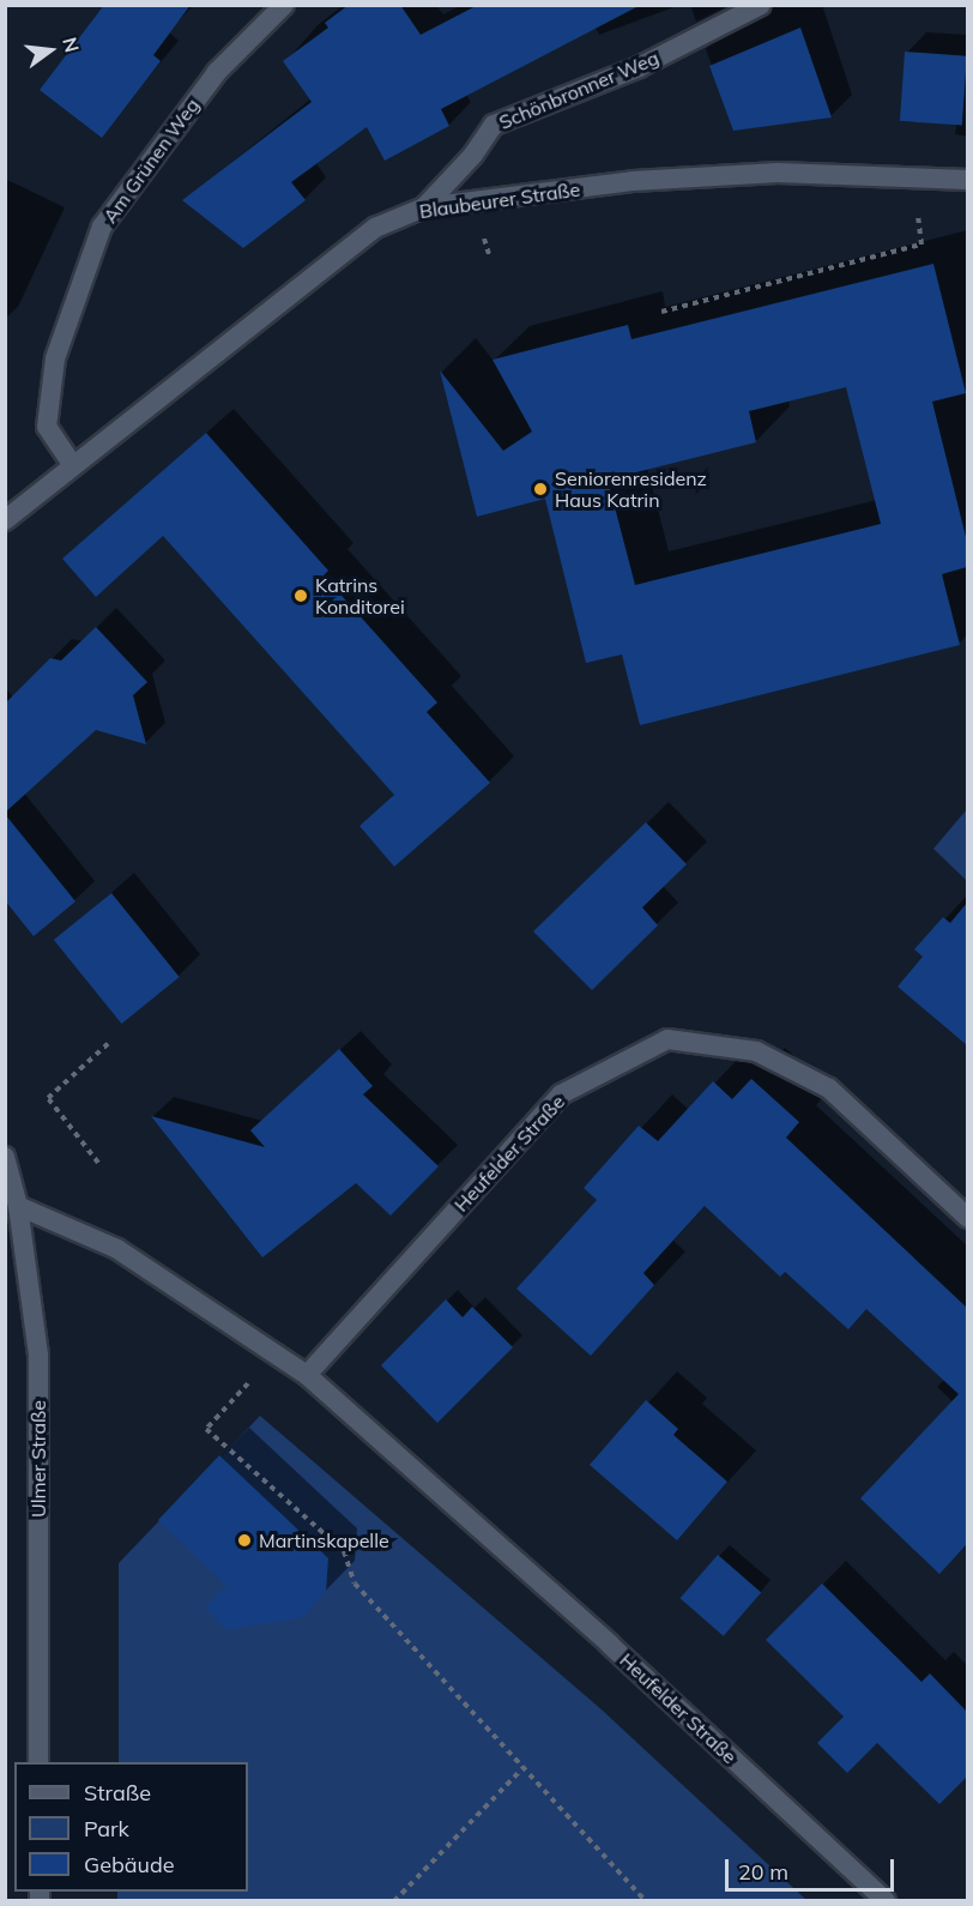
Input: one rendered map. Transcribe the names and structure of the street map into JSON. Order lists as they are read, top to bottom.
{
  "streets": {
    "street": [
      "Schönbronner Weg",
      "Am Grünen Weg",
      "Blaubeurer Straße",
      "Heufelder Straße",
      "Ulmer Straße"
    ]
  },
  "crossings": [
    ["Schönbronner Weg", "Blaubeurer Straße"],
    ["Am Grünen Weg", "Blaubeurer Straße"],
    ["Heufelder Straße", "Ulmer Straße"]
  ],
  "places": ["Seniorenresidenz Haus Katrin", "Katrins Konditorei", "Martinskapelle"],
  "legend": ["Straße", "Park", "Gebäude"],
  "scale_bar": "20 m",
  "north": "right"
}
